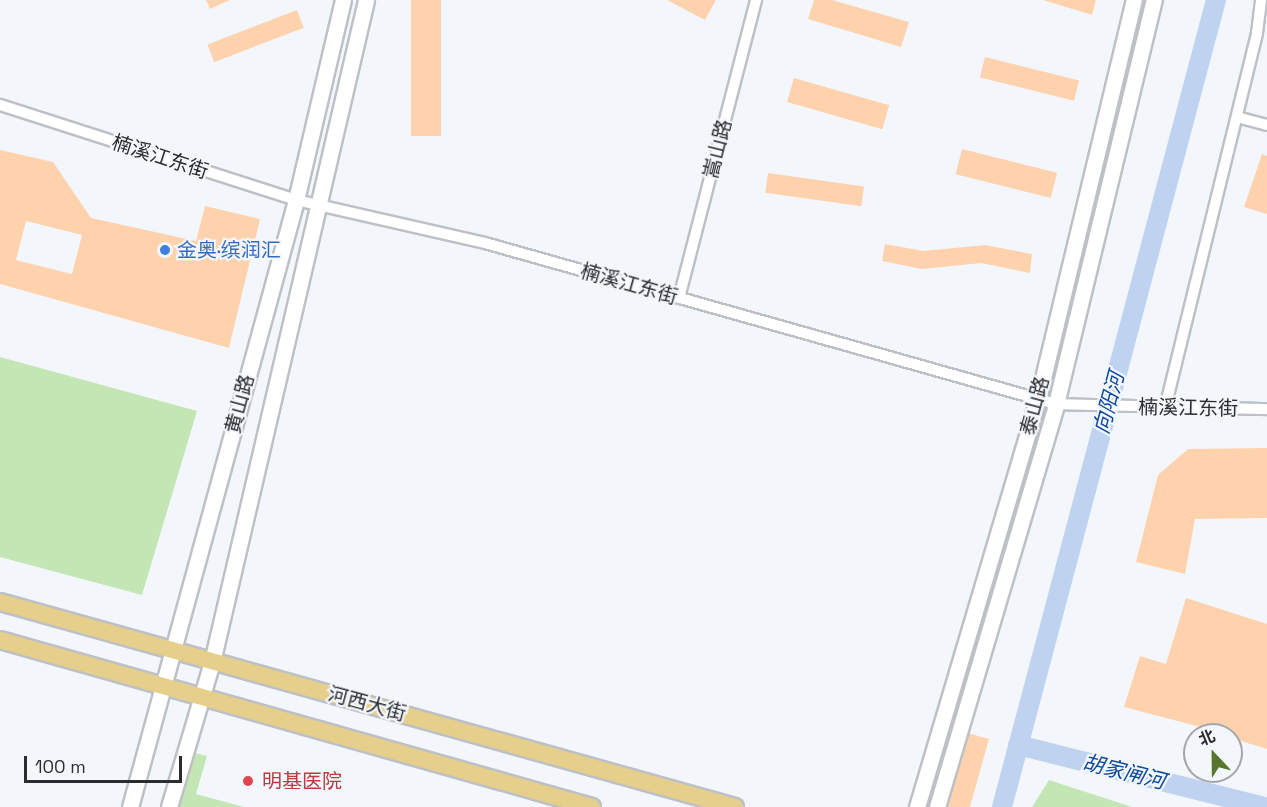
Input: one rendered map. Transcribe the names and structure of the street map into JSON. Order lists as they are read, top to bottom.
{
  "streets": {
    "main road": ["河西大街"],
    "street": [
      "嵩山路",
      "楠溪江东街",
      "黄山路",
      "泰山路"
    ]
  },
  "crossings": [
    ["嵩山路", "楠溪江东街"],
    ["楠溪江东街", "黄山路"],
    ["楠溪江东街", "泰山路"],
    ["黄山路", "河西大街"]
  ],
  "water": ["向阳河", "胡家闸河"],
  "places": ["金奥·缤润汇", "明基医院"],
  "scale_bar": "100 m",
  "north": "top"
}
